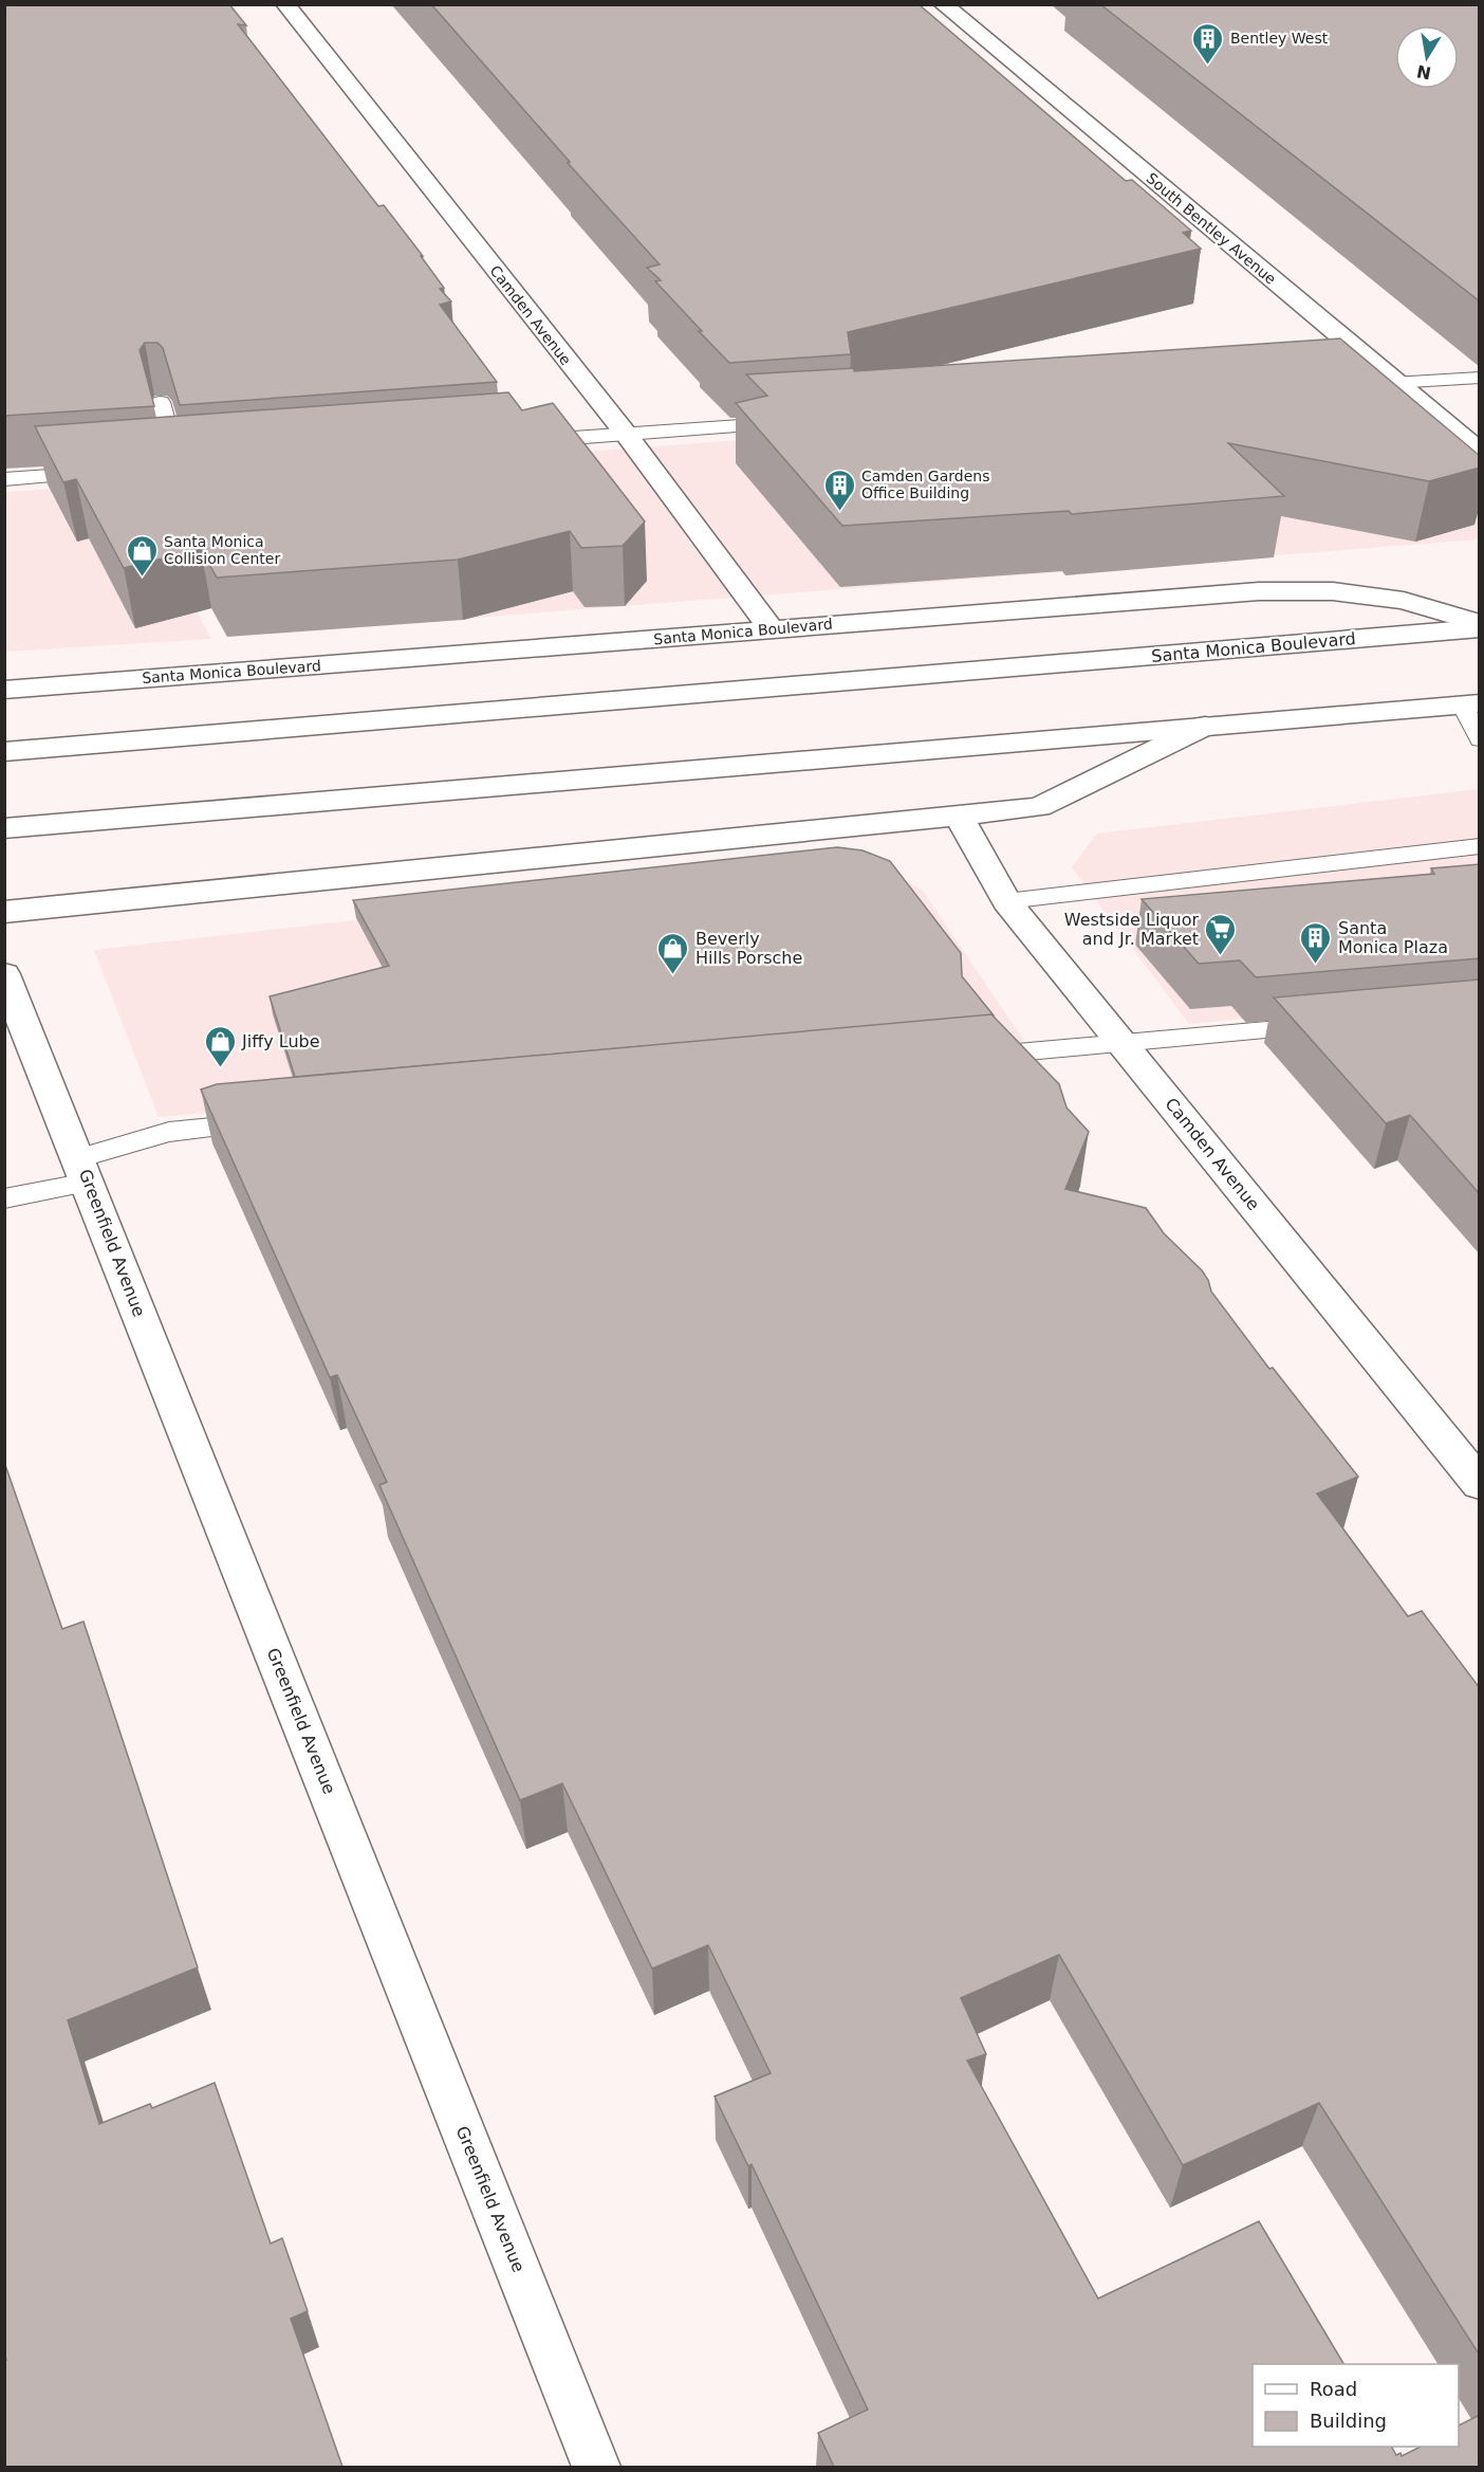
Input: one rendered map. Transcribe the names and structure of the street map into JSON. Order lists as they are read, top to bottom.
{
  "streets": {
    "street": [
      "South Bentley Avenue",
      "Camden Avenue",
      "Santa Monica Boulevard",
      "Greenfield Avenue"
    ]
  },
  "crossings": [
    ["Camden Avenue", "Santa Monica Boulevard"]
  ],
  "places": {
    "building": ["Bentley West", "Camden Gardens Office Building", "Santa Monica Plaza"],
    "shop": ["Santa Monica Collision Center", "Beverly Hills Porsche", "Jiffy Lube"],
    "supermarket": ["Westside Liquor and Jr. Market"]
  },
  "legend": ["Road", "Building"],
  "north": "bottom"
}
